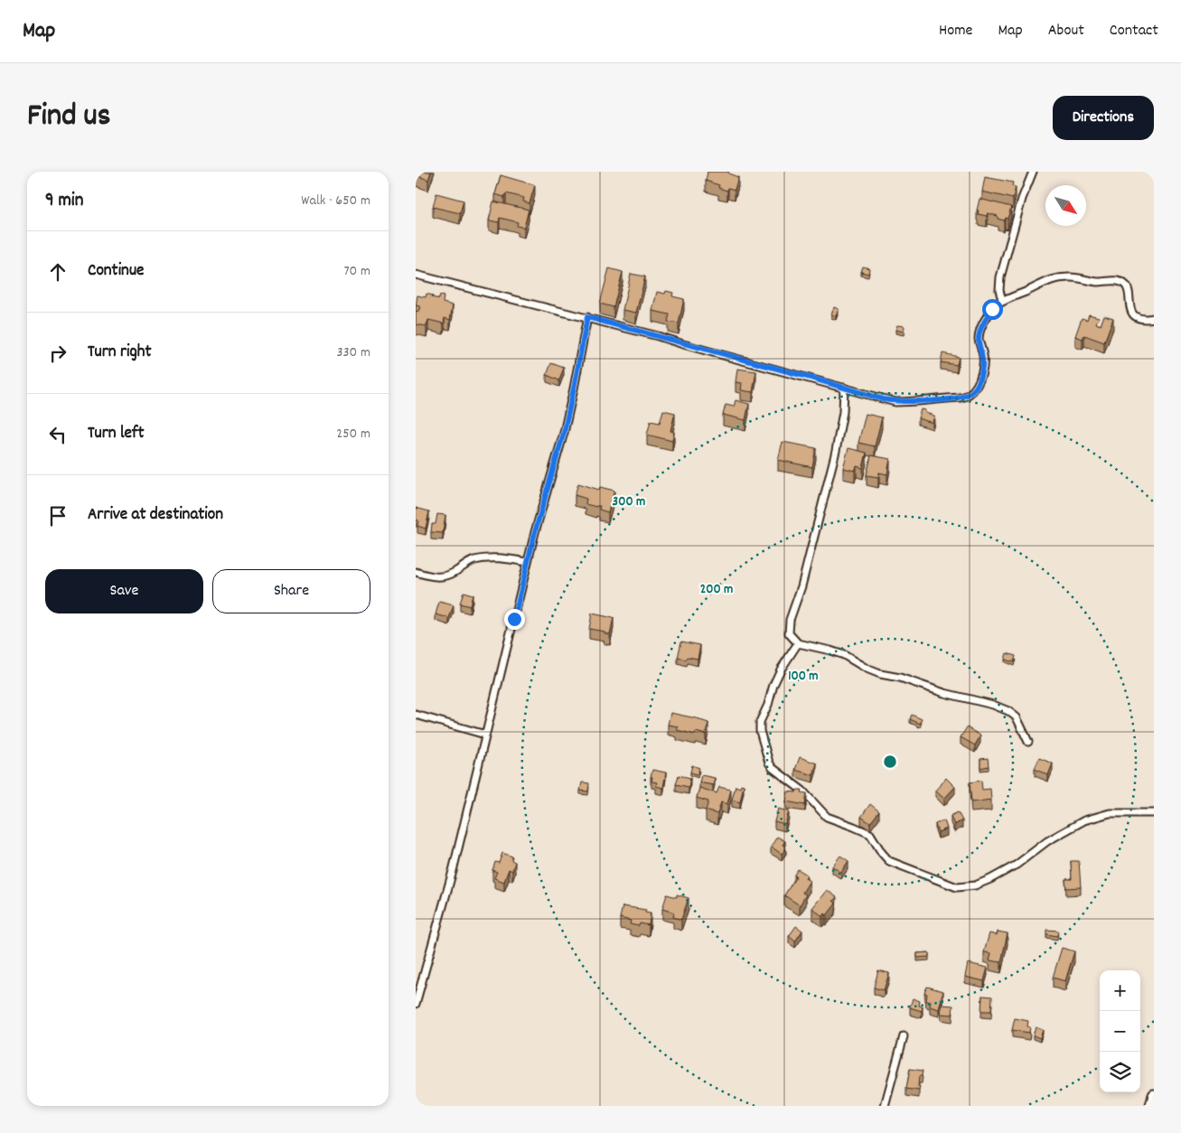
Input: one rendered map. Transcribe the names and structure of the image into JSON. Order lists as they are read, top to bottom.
{
  "north": "bottom right",
  "page": {
    "header": "Map",
    "nav": [
      "Home",
      "Map",
      "About",
      "Contact"
    ],
    "title": "Find us",
    "buttons": [
      "Directions",
      ["Save", "Share"]
    ],
    "heading": ["9 min", "Walk · 650 m"],
    "list": [
      ["Continue", "70 m"],
      ["Turn right", "330 m"],
      ["Turn left", "250 m"],
      "Arrive at destination"
    ],
    "map_buttons": ["+", "−"]
  },
  "rings": ["300 m", "200 m", "100 m"]
}
